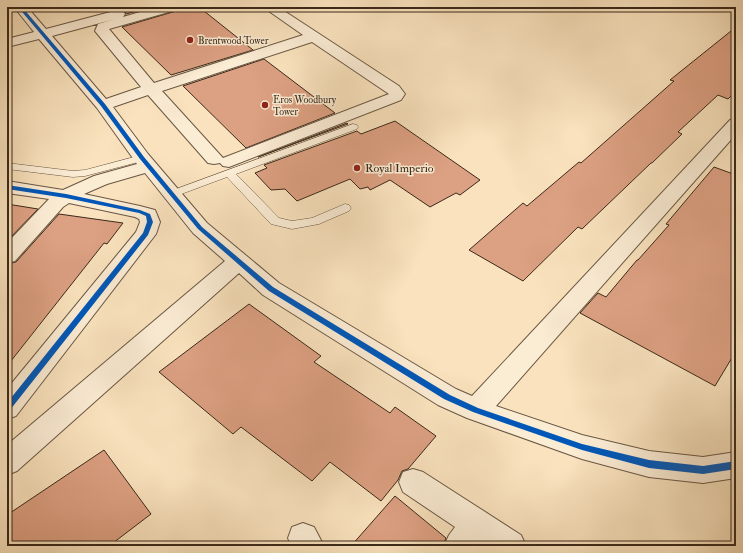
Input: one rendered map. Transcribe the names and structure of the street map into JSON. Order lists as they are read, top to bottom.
{
  "places": ["Brentwood Tower", "Eros Woodbury Tower", "Royal Imperio"]
}
